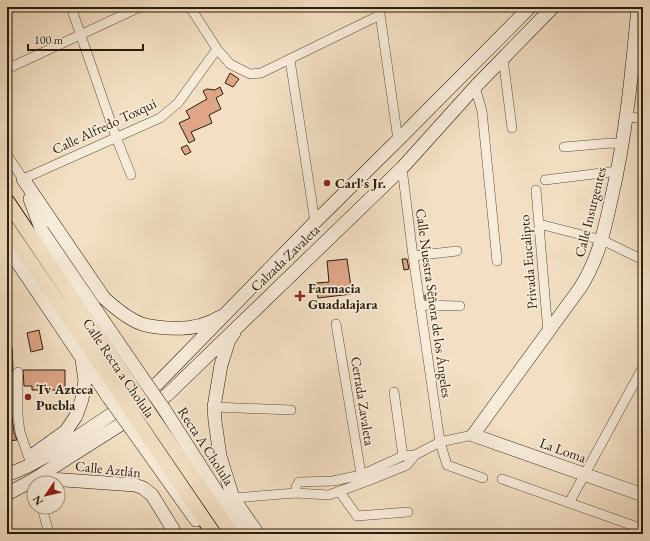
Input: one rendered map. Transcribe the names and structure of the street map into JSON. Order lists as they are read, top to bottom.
{
  "streets": {
    "main road": [
      "Calle Insurgentes",
      "Calzada Zavaleta",
      "Calle Recta a Cholula",
      "Recta A Cholula",
      "La Loma",
      "Calle Aztlán"
    ],
    "street": [
      "Calle Alfredo Toxqui",
      "Privada Eucalipto",
      "Calle Nuestra Señora de los Ángeles",
      "Cerrada Zavaleta"
    ]
  },
  "crossings": [
    ["Calle Alfredo Toxqui", "Recta A Cholula"],
    ["Calle Insurgentes", "Privada Eucalipto"],
    ["Calle Insurgentes", "La Loma"],
    ["Calzada Zavaleta", "Calle Nuestra Señora de los Ángeles"],
    ["Calle Recta a Cholula", "Recta A Cholula"]
  ],
  "places": {
    "other": ["Carl's Jr.", "Tv Azteca Puebla"],
    "health": ["Farmacia Guadalajara"]
  },
  "scale_bar": "100 m",
  "north": "bottom left"
}
